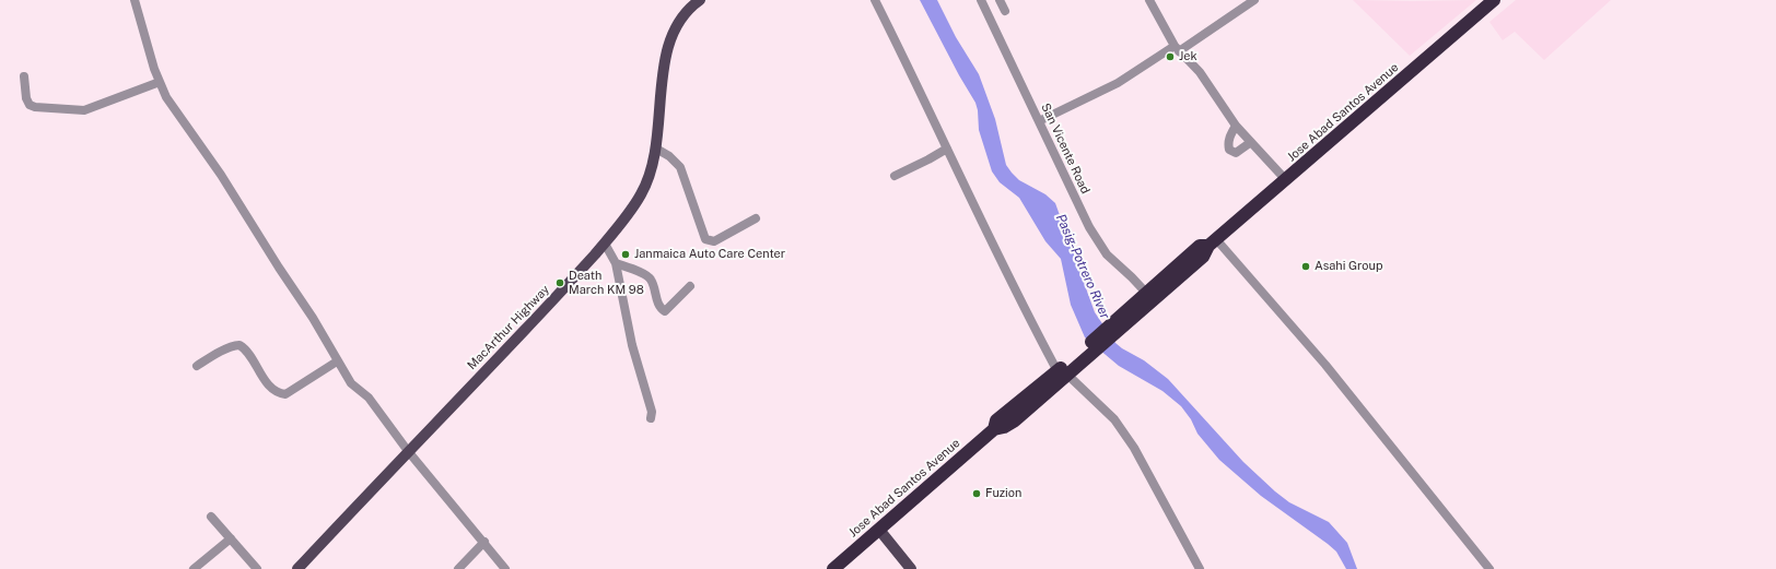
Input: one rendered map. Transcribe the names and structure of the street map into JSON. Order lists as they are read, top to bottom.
{
  "streets": {
    "highway": ["Jose Abad Santos Avenue"],
    "main road": ["MacArthur Highway"],
    "street": ["San Vicente Road"]
  },
  "crossings": [
    ["Jose Abad Santos Avenue", "San Vicente Road"]
  ],
  "water": ["Pasig-Potrero River"],
  "places": [
    "Jek",
    "Janmaica Auto Care Center",
    "Asahi Group",
    "Death March KM 98",
    "Fuzion"
  ]
}
